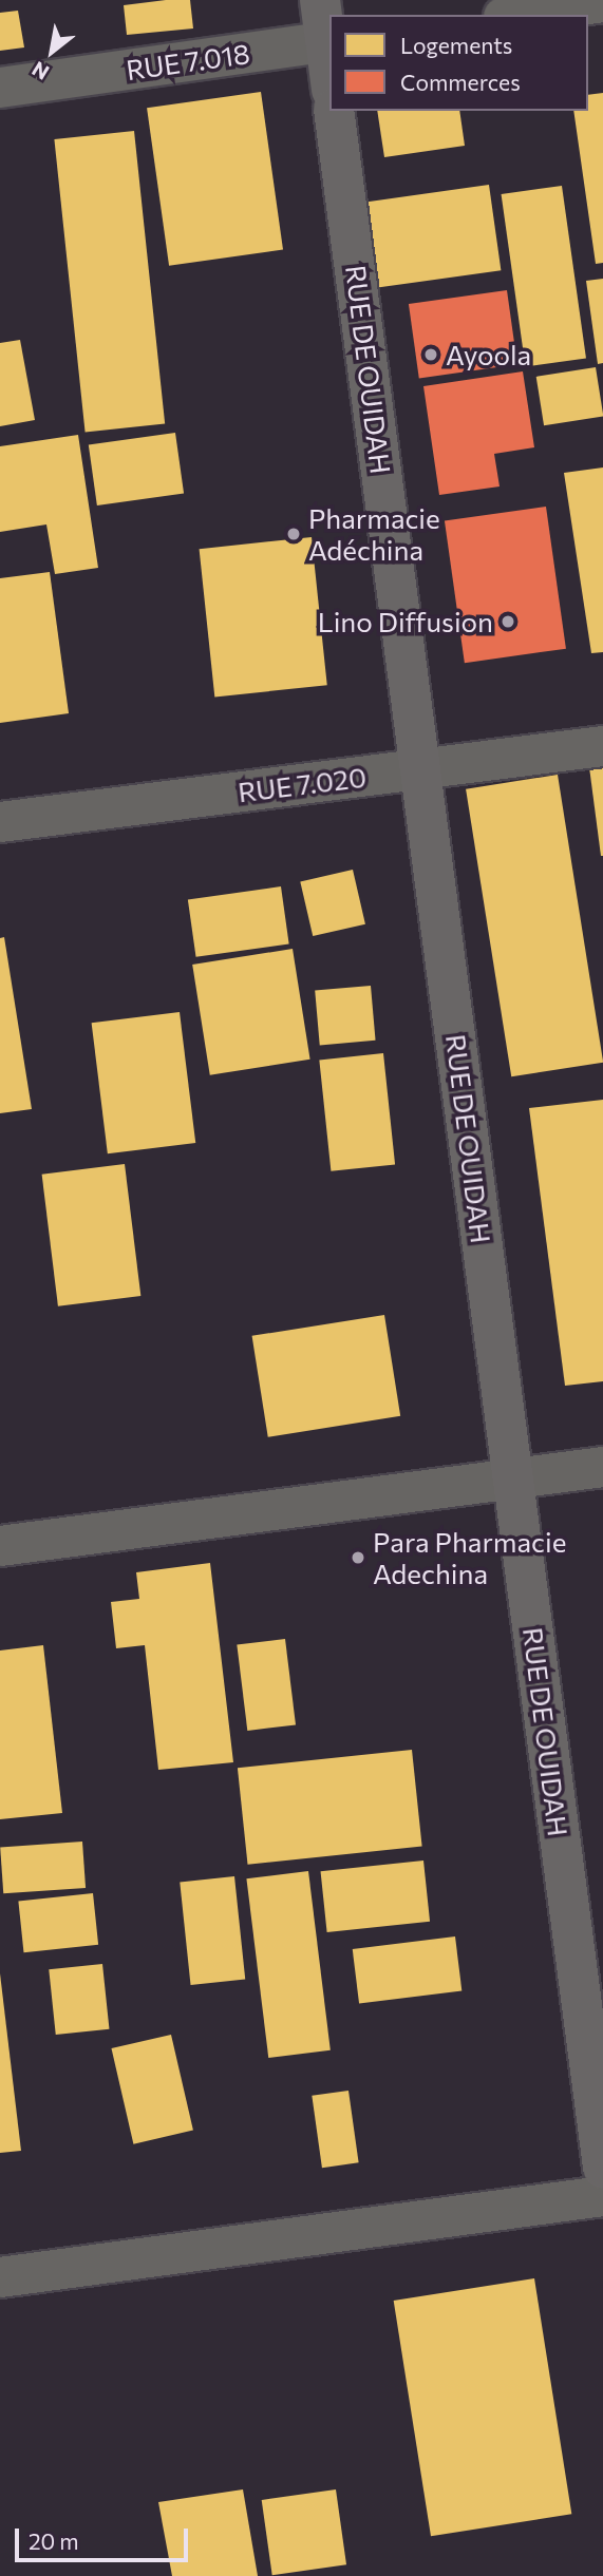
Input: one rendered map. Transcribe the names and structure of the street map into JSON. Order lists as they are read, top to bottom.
{
  "streets": {
    "main road": ["RUE DE OUIDAH"],
    "street": ["RUE 7.018", "RUE 7.020"]
  },
  "crossings": [
    ["RUE DE OUIDAH", "RUE 7.020"]
  ],
  "places": [
    "Ayoola",
    "Pharmacie Adéchina",
    "Lino Diffusion",
    "Para Pharmacie Adechina"
  ],
  "legend": ["Logements", "Commerces"],
  "scale_bar": "20 m",
  "north": "bottom left"
}
